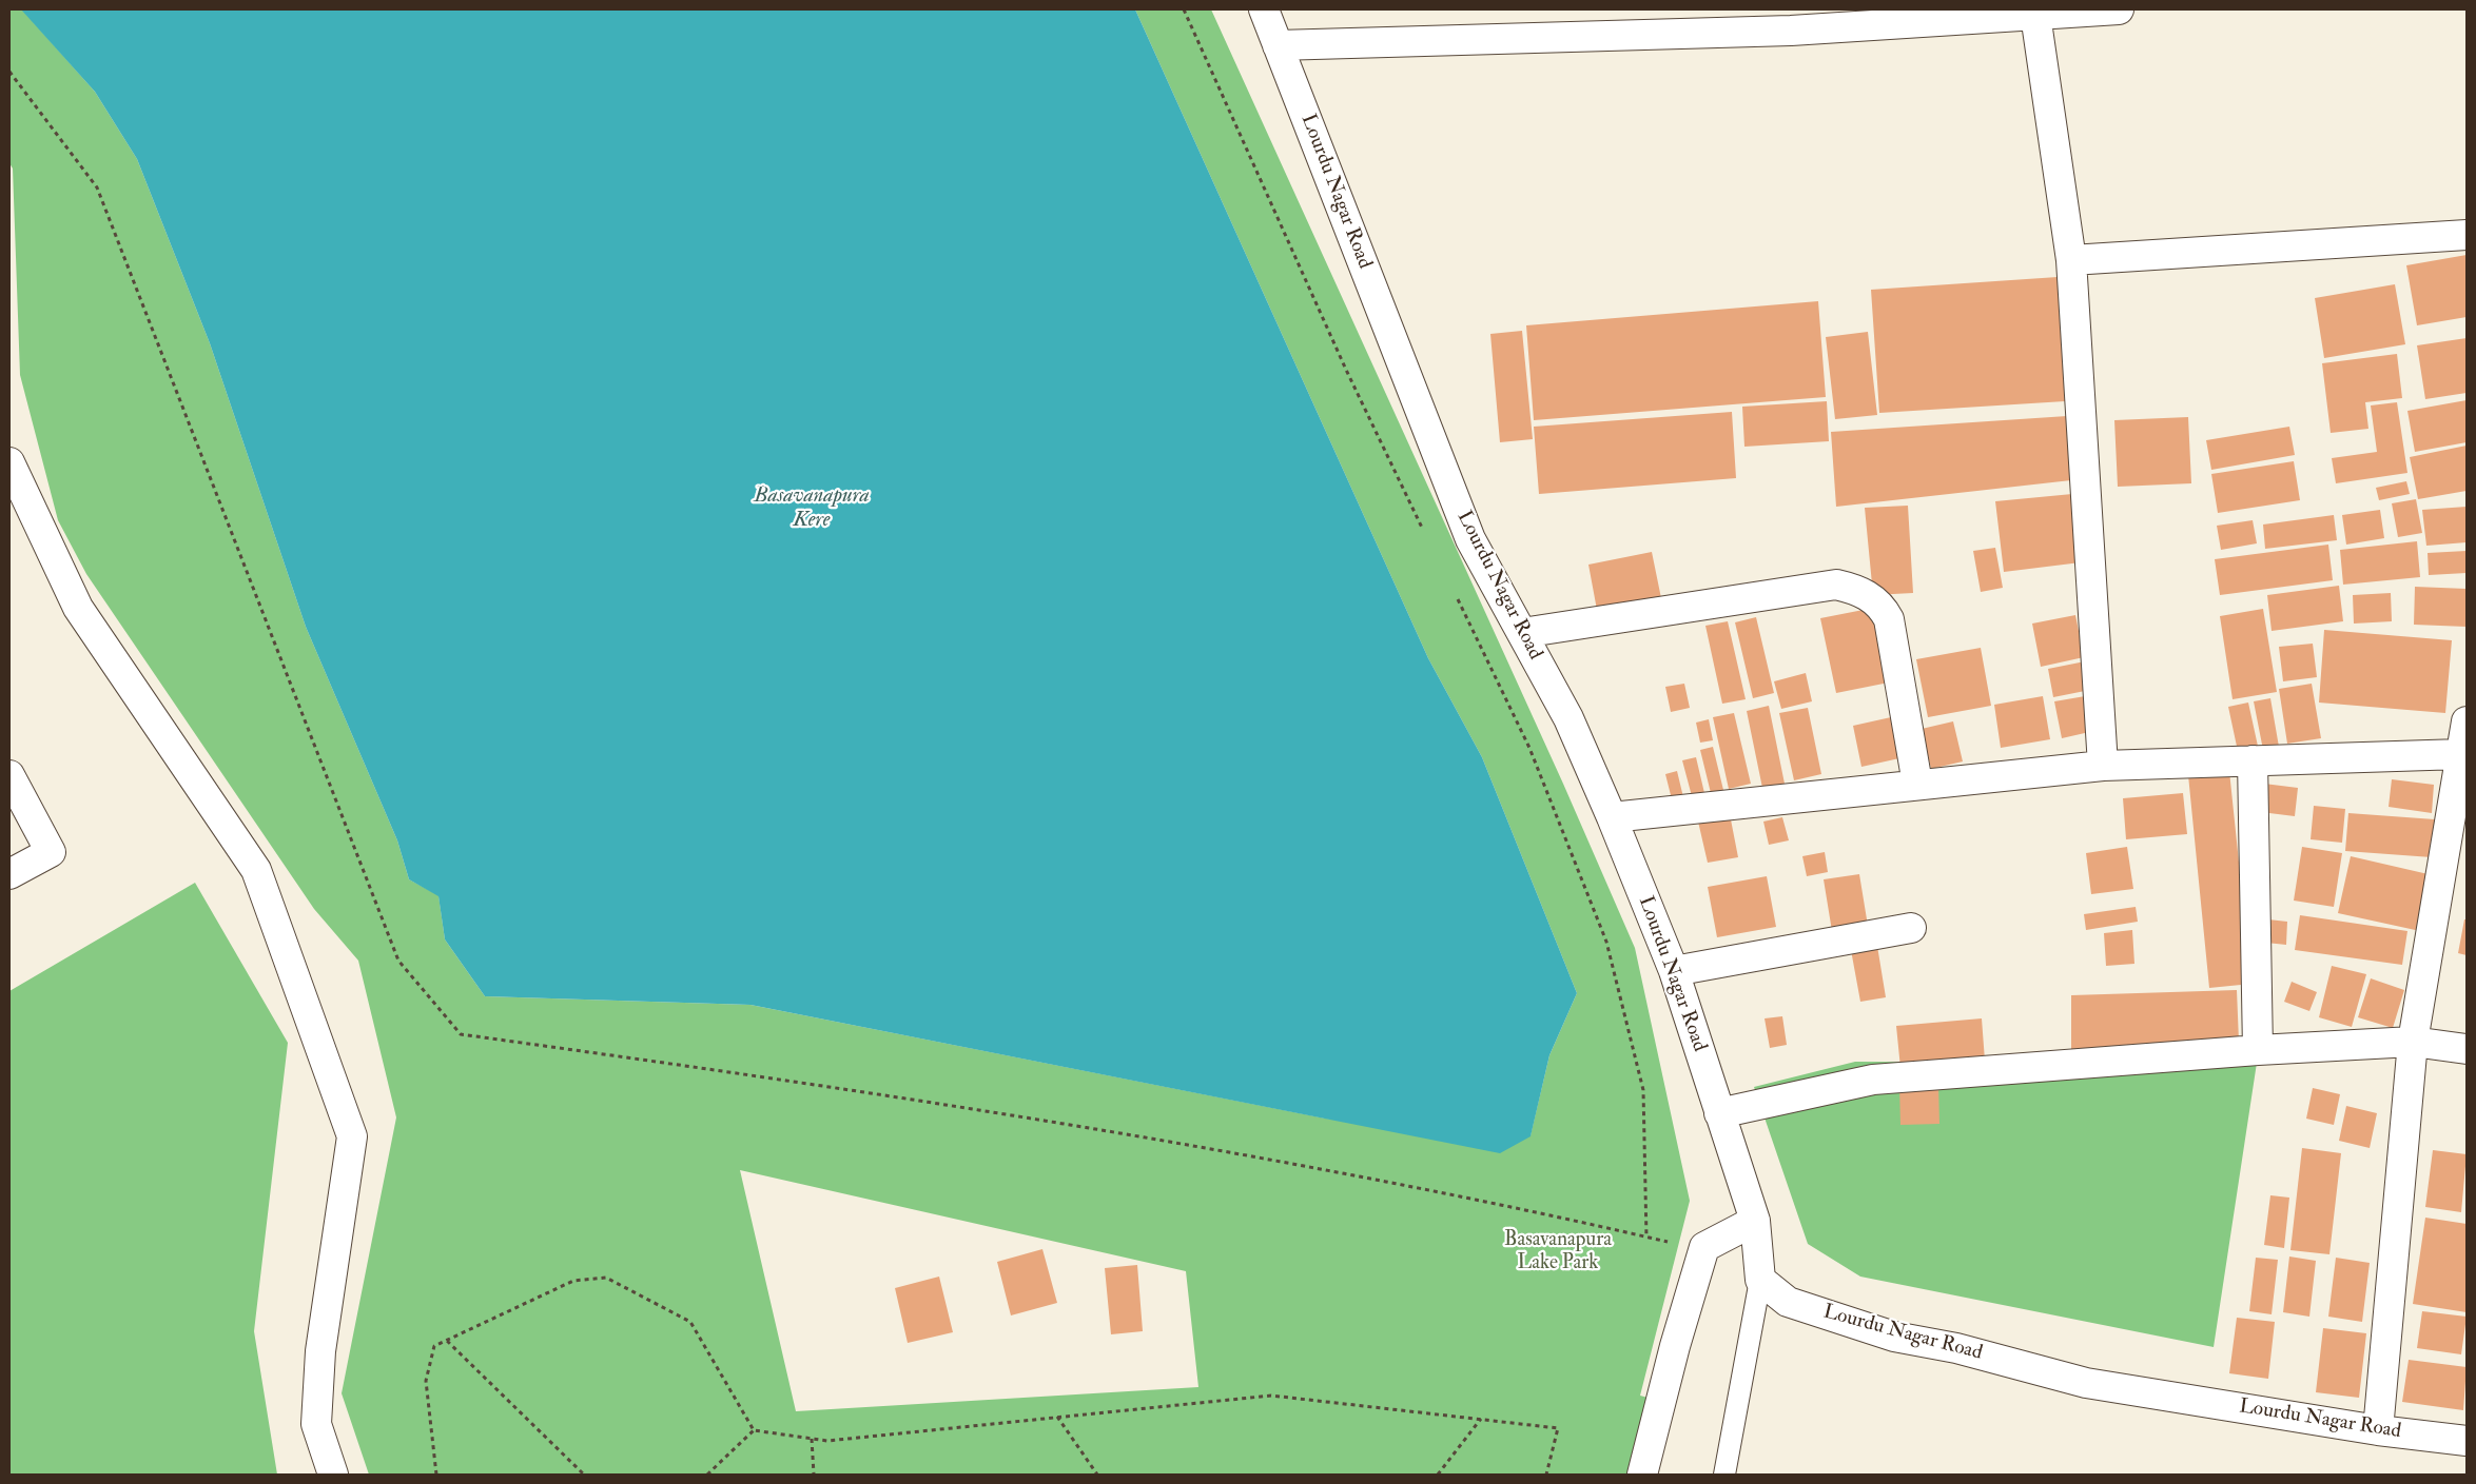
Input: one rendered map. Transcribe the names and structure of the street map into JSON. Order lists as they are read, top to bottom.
{
  "streets": {
    "street": ["Lourdu Nagar Road"]
  },
  "water": ["Basavanapura Kere"],
  "parks": ["Basavanapura Lake Park"]
}
